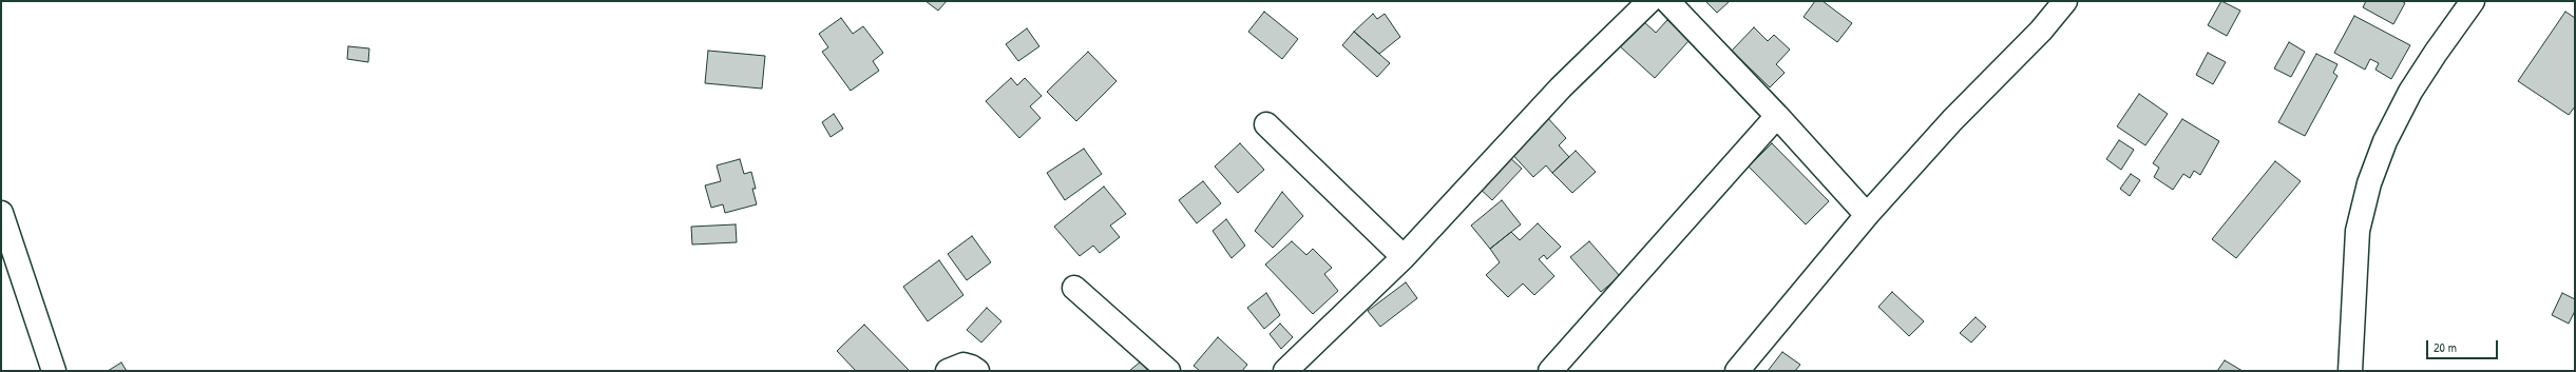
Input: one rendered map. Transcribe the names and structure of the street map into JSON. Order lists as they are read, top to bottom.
{
  "scale_bar": "20 m"
}
